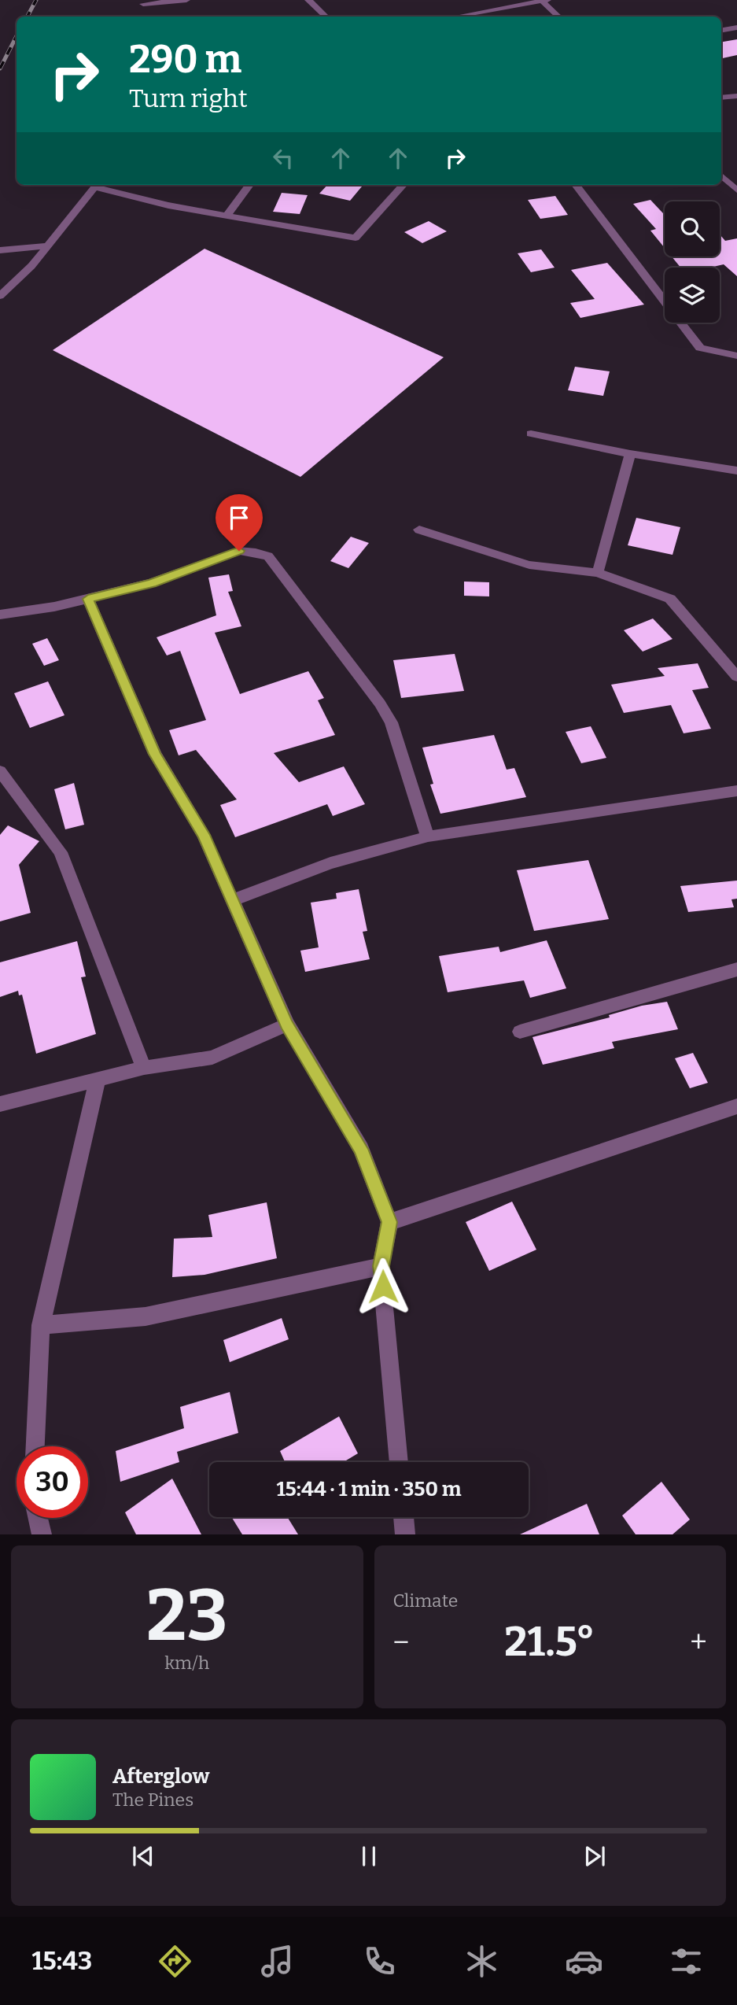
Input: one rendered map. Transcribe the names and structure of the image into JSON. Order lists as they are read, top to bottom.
{
  "page": {
    "turn": ["290 m", "Turn right"],
    "limit": "30",
    "trip": "15:44 · 1 min · 350 m",
    "tile": [
      ["23", "km/h"],
      "Climate"
    ],
    "heat": ["−", "21.5°", "+"],
    "song": ["Afterglow", "The Pines"],
    "tabs": "15:43"
  }
}
